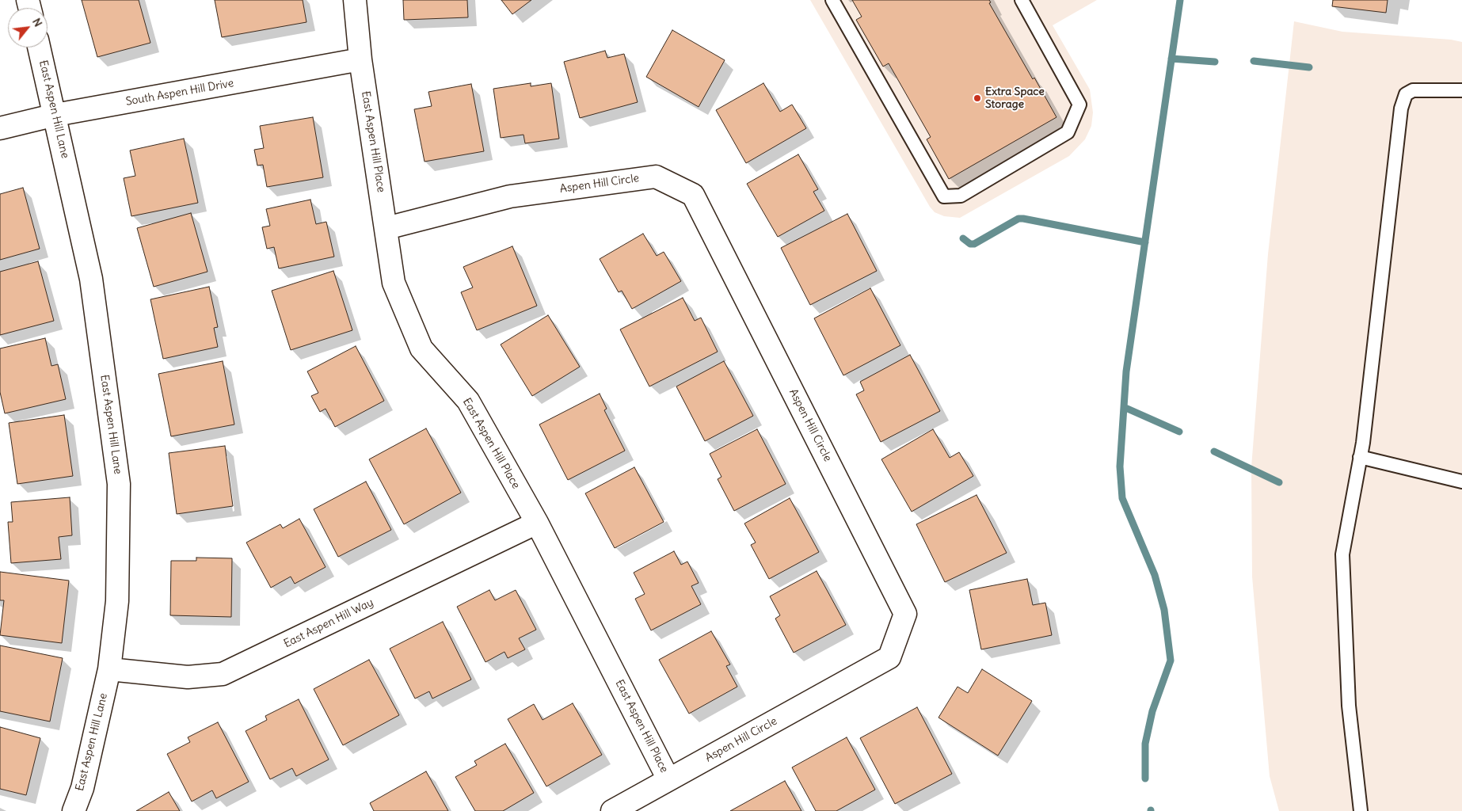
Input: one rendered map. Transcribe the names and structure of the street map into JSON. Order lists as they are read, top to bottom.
{
  "streets": {
    "street": [
      "South Aspen Hill Drive",
      "East Aspen Hill Lane",
      "East Aspen Hill Place",
      "Aspen Hill Circle",
      "East Aspen Hill Way"
    ]
  },
  "crossings": [
    ["South Aspen Hill Drive", "East Aspen Hill Lane"],
    ["South Aspen Hill Drive", "East Aspen Hill Place"],
    ["East Aspen Hill Lane", "East Aspen Hill Way"],
    ["East Aspen Hill Place", "Aspen Hill Circle"],
    ["East Aspen Hill Place", "East Aspen Hill Way"]
  ],
  "places": ["Extra Space Storage"],
  "north": "top right"
}
